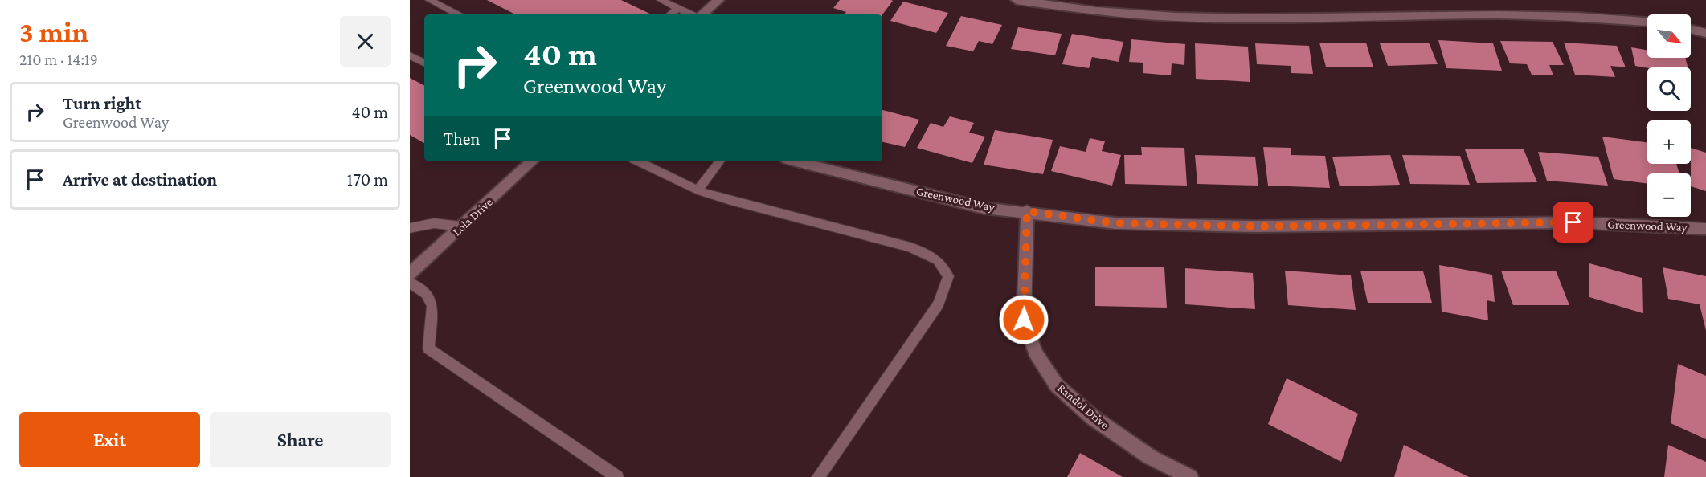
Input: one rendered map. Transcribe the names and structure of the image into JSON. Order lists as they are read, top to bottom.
{
  "streets": {
    "street": ["Greenwood Way", "Lola Drive", "Randol Drive"]
  },
  "crossings": [
    ["Greenwood Way", "Randol Drive"]
  ],
  "north": "bottom right",
  "page": {
    "heading": ["3 min", "210 m · 14:19"],
    "map_buttons": ["+", "−"],
    "turn": ["40 m", "Greenwood Way"],
    "list": [
      {
        "name": "Turn right",
        "note": "Greenwood Way",
        "value": "40 m"
      },
      {
        "name": "Arrive at destination",
        "value": "170 m"
      }
    ],
    "then": "Then",
    "buttons": ["Exit", "Share"]
  }
}
